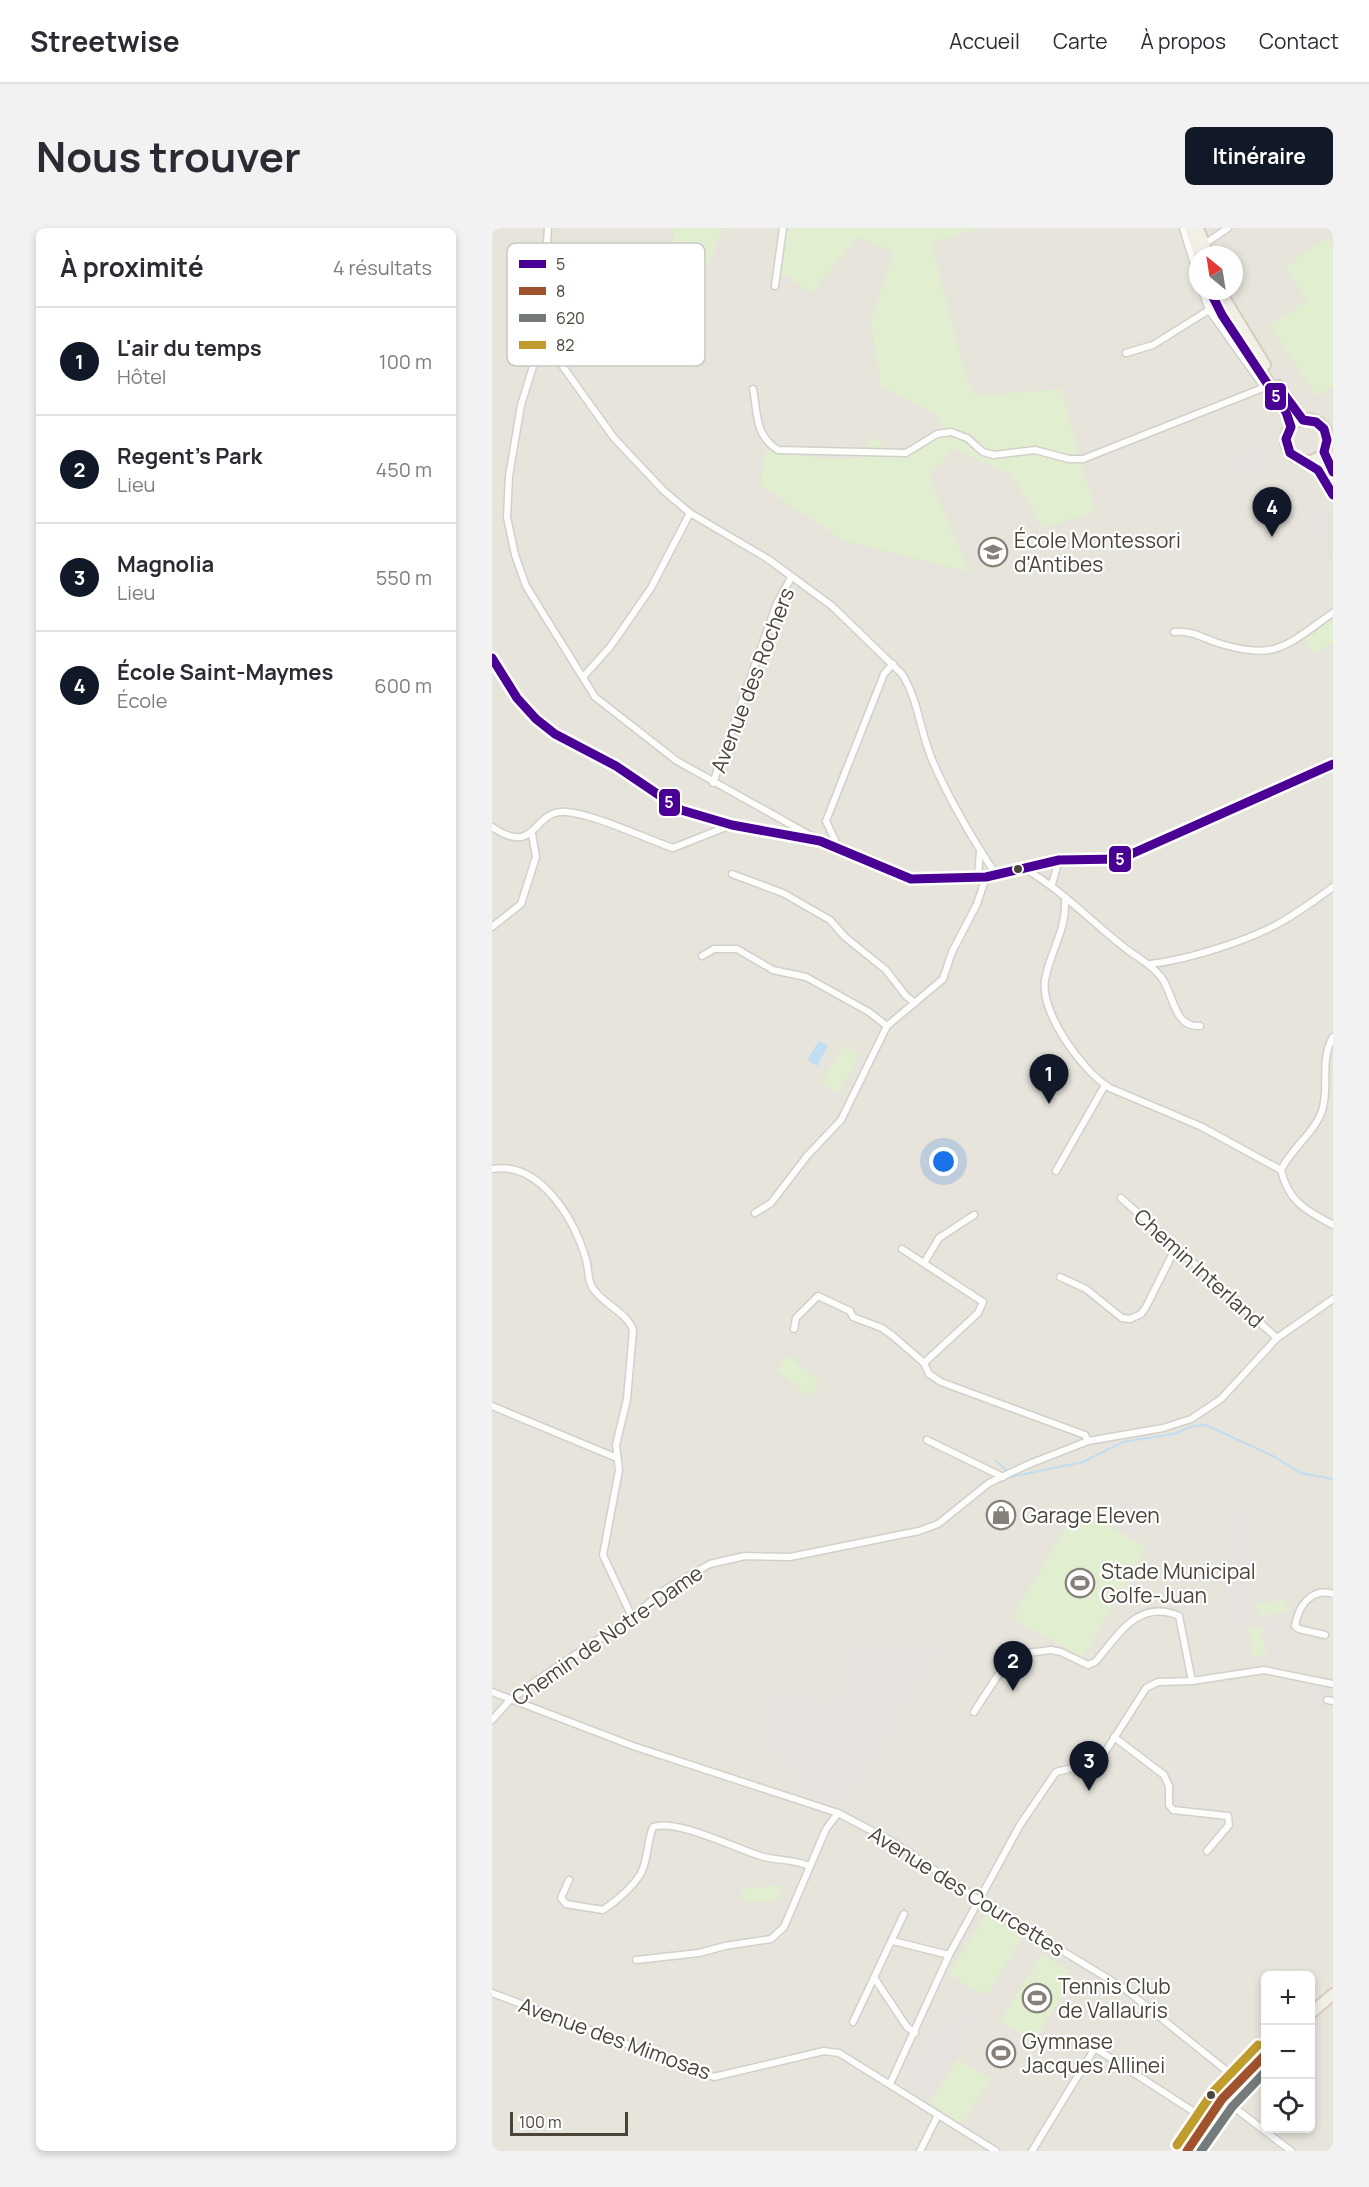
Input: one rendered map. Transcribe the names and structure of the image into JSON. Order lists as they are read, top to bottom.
{
  "streets": {
    "street": [
      "Avenue des Rochers",
      "Chemin Interland",
      "Chemin de Notre-Dame",
      "Avenue des Courcettes",
      "Avenue des Mimosas"
    ]
  },
  "crossings": [
    ["Chemin Interland", "Chemin de Notre-Dame"],
    ["Chemin de Notre-Dame", "Avenue des Courcettes"]
  ],
  "places": {
    "school or university": ["École Montessori d'Antibes"],
    "shop": ["Garage Eleven"],
    "sports": ["Stade Municipal Golfe-Juan", "Tennis Club de Vallauris", "Gymnase Jacques Allinei"]
  },
  "lines": [
    "transit line 5",
    "transit line 82",
    "transit line 8",
    "transit line 620"
  ],
  "legend": [
    "5",
    "8",
    "620",
    "82"
  ],
  "scale_bar": "100 m",
  "north": "top left",
  "page": {
    "header": "Streetwise",
    "nav": [
      "Accueil",
      "Carte",
      "À propos",
      "Contact"
    ],
    "title": "Nous trouver",
    "buttons": "Itinéraire",
    "heading": ["À proximité", "4 résultats"],
    "list": [
      {
        "mark": "1",
        "name": "L'air du temps",
        "note": "Hôtel",
        "value": "100 m"
      },
      {
        "mark": "2",
        "name": "Regent's Park",
        "note": "Lieu",
        "value": "450 m"
      },
      {
        "mark": "3",
        "name": "Magnolia",
        "note": "Lieu",
        "value": "550 m"
      },
      {
        "mark": "4",
        "name": "École Saint-Maymes",
        "note": "École",
        "value": "600 m"
      }
    ],
    "pins": [
      "4",
      "1",
      "2",
      "3"
    ],
    "map_buttons": ["+", "−"],
    "scale": "100 m"
  }
}
